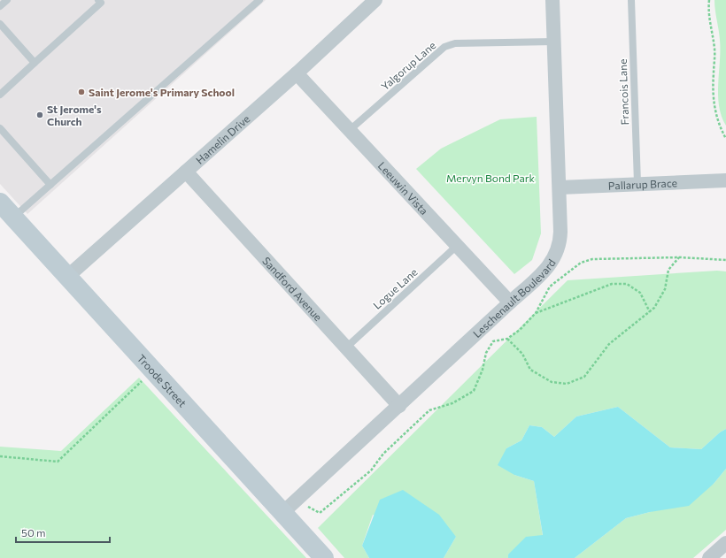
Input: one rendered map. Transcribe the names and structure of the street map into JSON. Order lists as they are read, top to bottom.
{
  "streets": {
    "street": [
      "Hamelin Drive",
      "Pallarup Brace",
      "Leeuwin Vista",
      "Sandford Avenue",
      "Leschenault Boulevard",
      "Troode Street"
    ],
    "lane": ["Yalgorup Lane", "Francois Lane", "Logue Lane"]
  },
  "crossings": [
    ["Yalgorup Lane", "Leeuwin Vista"],
    ["Yalgorup Lane", "Leschenault Boulevard"],
    ["Francois Lane", "Pallarup Brace"],
    ["Hamelin Drive", "Leeuwin Vista"],
    ["Hamelin Drive", "Sandford Avenue"],
    ["Hamelin Drive", "Troode Street"],
    ["Pallarup Brace", "Leschenault Boulevard"],
    ["Leeuwin Vista", "Logue Lane"],
    ["Leeuwin Vista", "Leschenault Boulevard"],
    ["Sandford Avenue", "Logue Lane"],
    ["Sandford Avenue", "Leschenault Boulevard"],
    ["Leschenault Boulevard", "Troode Street"]
  ],
  "parks": ["Mervyn Bond Park"],
  "places": ["Saint Jerome's Primary School", "St Jerome's Church"],
  "scale_bar": "50 m"
}
